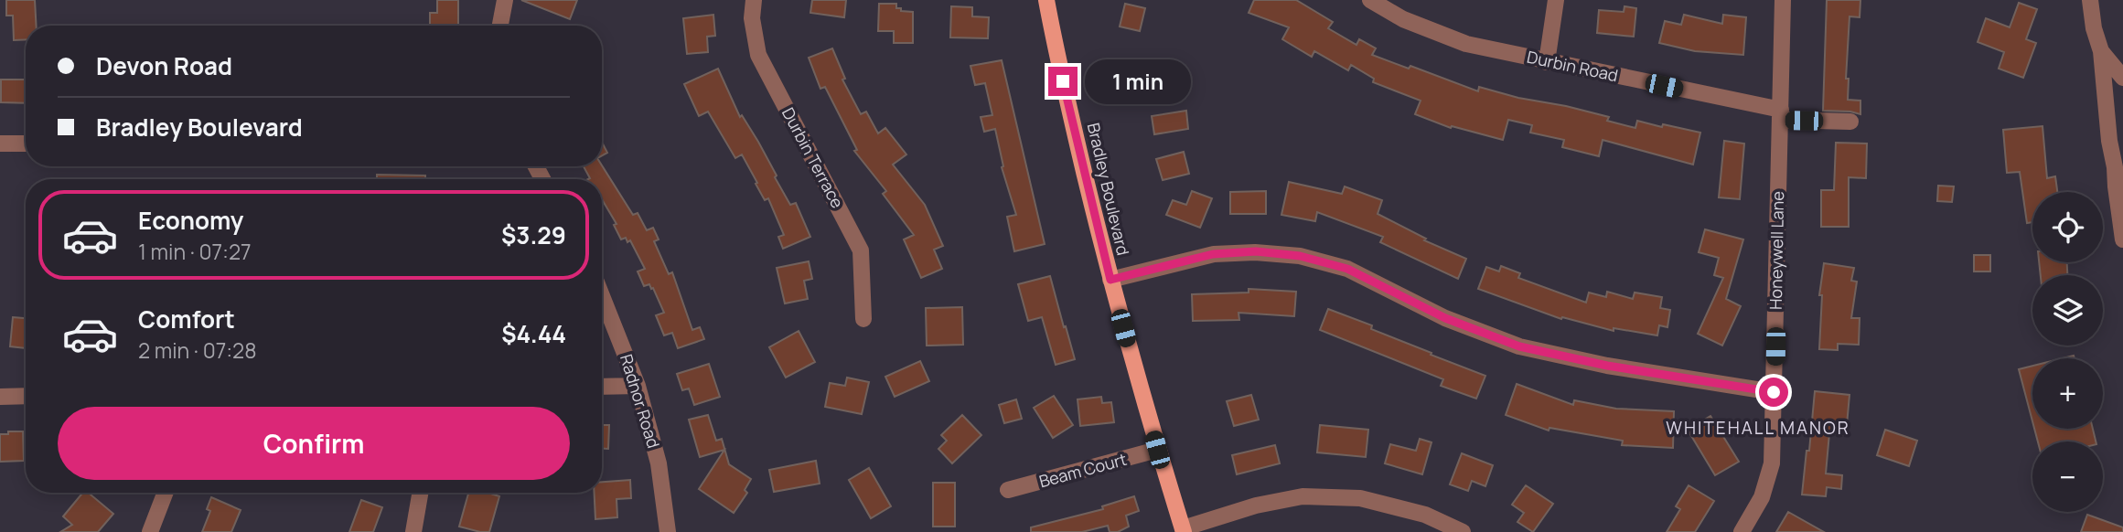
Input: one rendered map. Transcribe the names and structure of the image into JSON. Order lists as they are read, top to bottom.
{
  "streets": {
    "main road": ["Bradley Boulevard"],
    "street": [
      "Durbin Road",
      "Durbin Terrace",
      "Honeywell Lane",
      "Radnor Road",
      "Beam Court"
    ]
  },
  "crossings": [
    ["Durbin Road", "Honeywell Lane"],
    ["Bradley Boulevard", "Beam Court"]
  ],
  "districts": ["WHITEHALL MANOR"],
  "page": {
    "banner": ["Devon Road", "Bradley Boulevard"],
    "bubble": "1 min",
    "list": [
      {
        "name": "Economy",
        "note": "1 min · 07:27",
        "value": "$3.29"
      },
      {
        "name": "Comfort",
        "note": "2 min · 07:28",
        "value": "$4.44"
      }
    ],
    "map_buttons": ["+", "−"],
    "buttons": "Confirm"
  }
}
